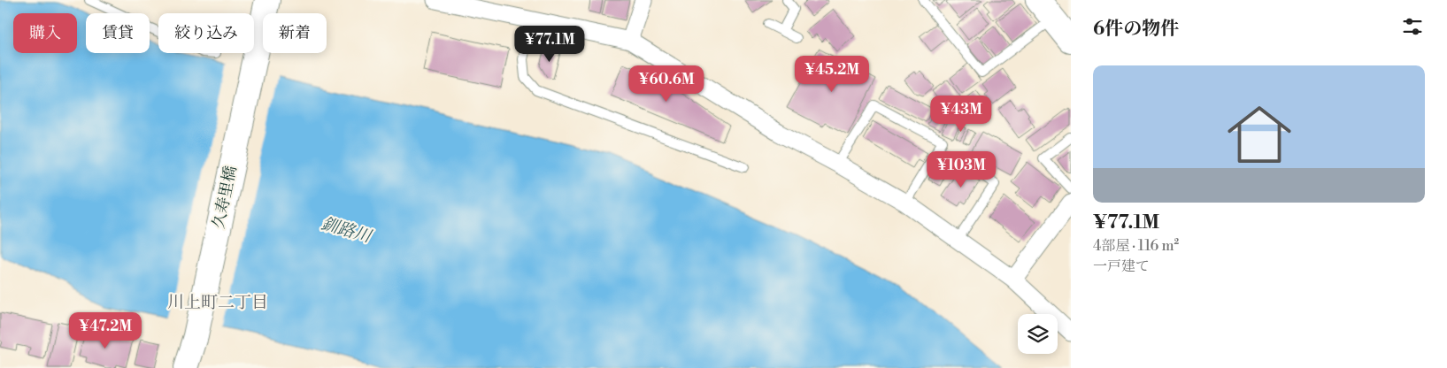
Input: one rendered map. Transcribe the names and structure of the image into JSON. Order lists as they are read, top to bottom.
{
  "streets": {
    "street": ["久寿里橋"]
  },
  "districts": ["川上町二丁目"],
  "water": ["釧路川"],
  "page": {
    "heading": "6件の物件",
    "chip": [
      "購入",
      "賃貸",
      "絞り込み",
      "新着"
    ],
    "price": [
      "¥77.1M",
      "¥45.2M",
      "¥60.6M",
      "¥43M",
      "¥103M",
      "¥47.2M"
    ],
    "list": [
      {
        "name": "¥77.1M",
        "note": "4部屋 · 116 m² · 一戸建て"
      }
    ]
  }
}
